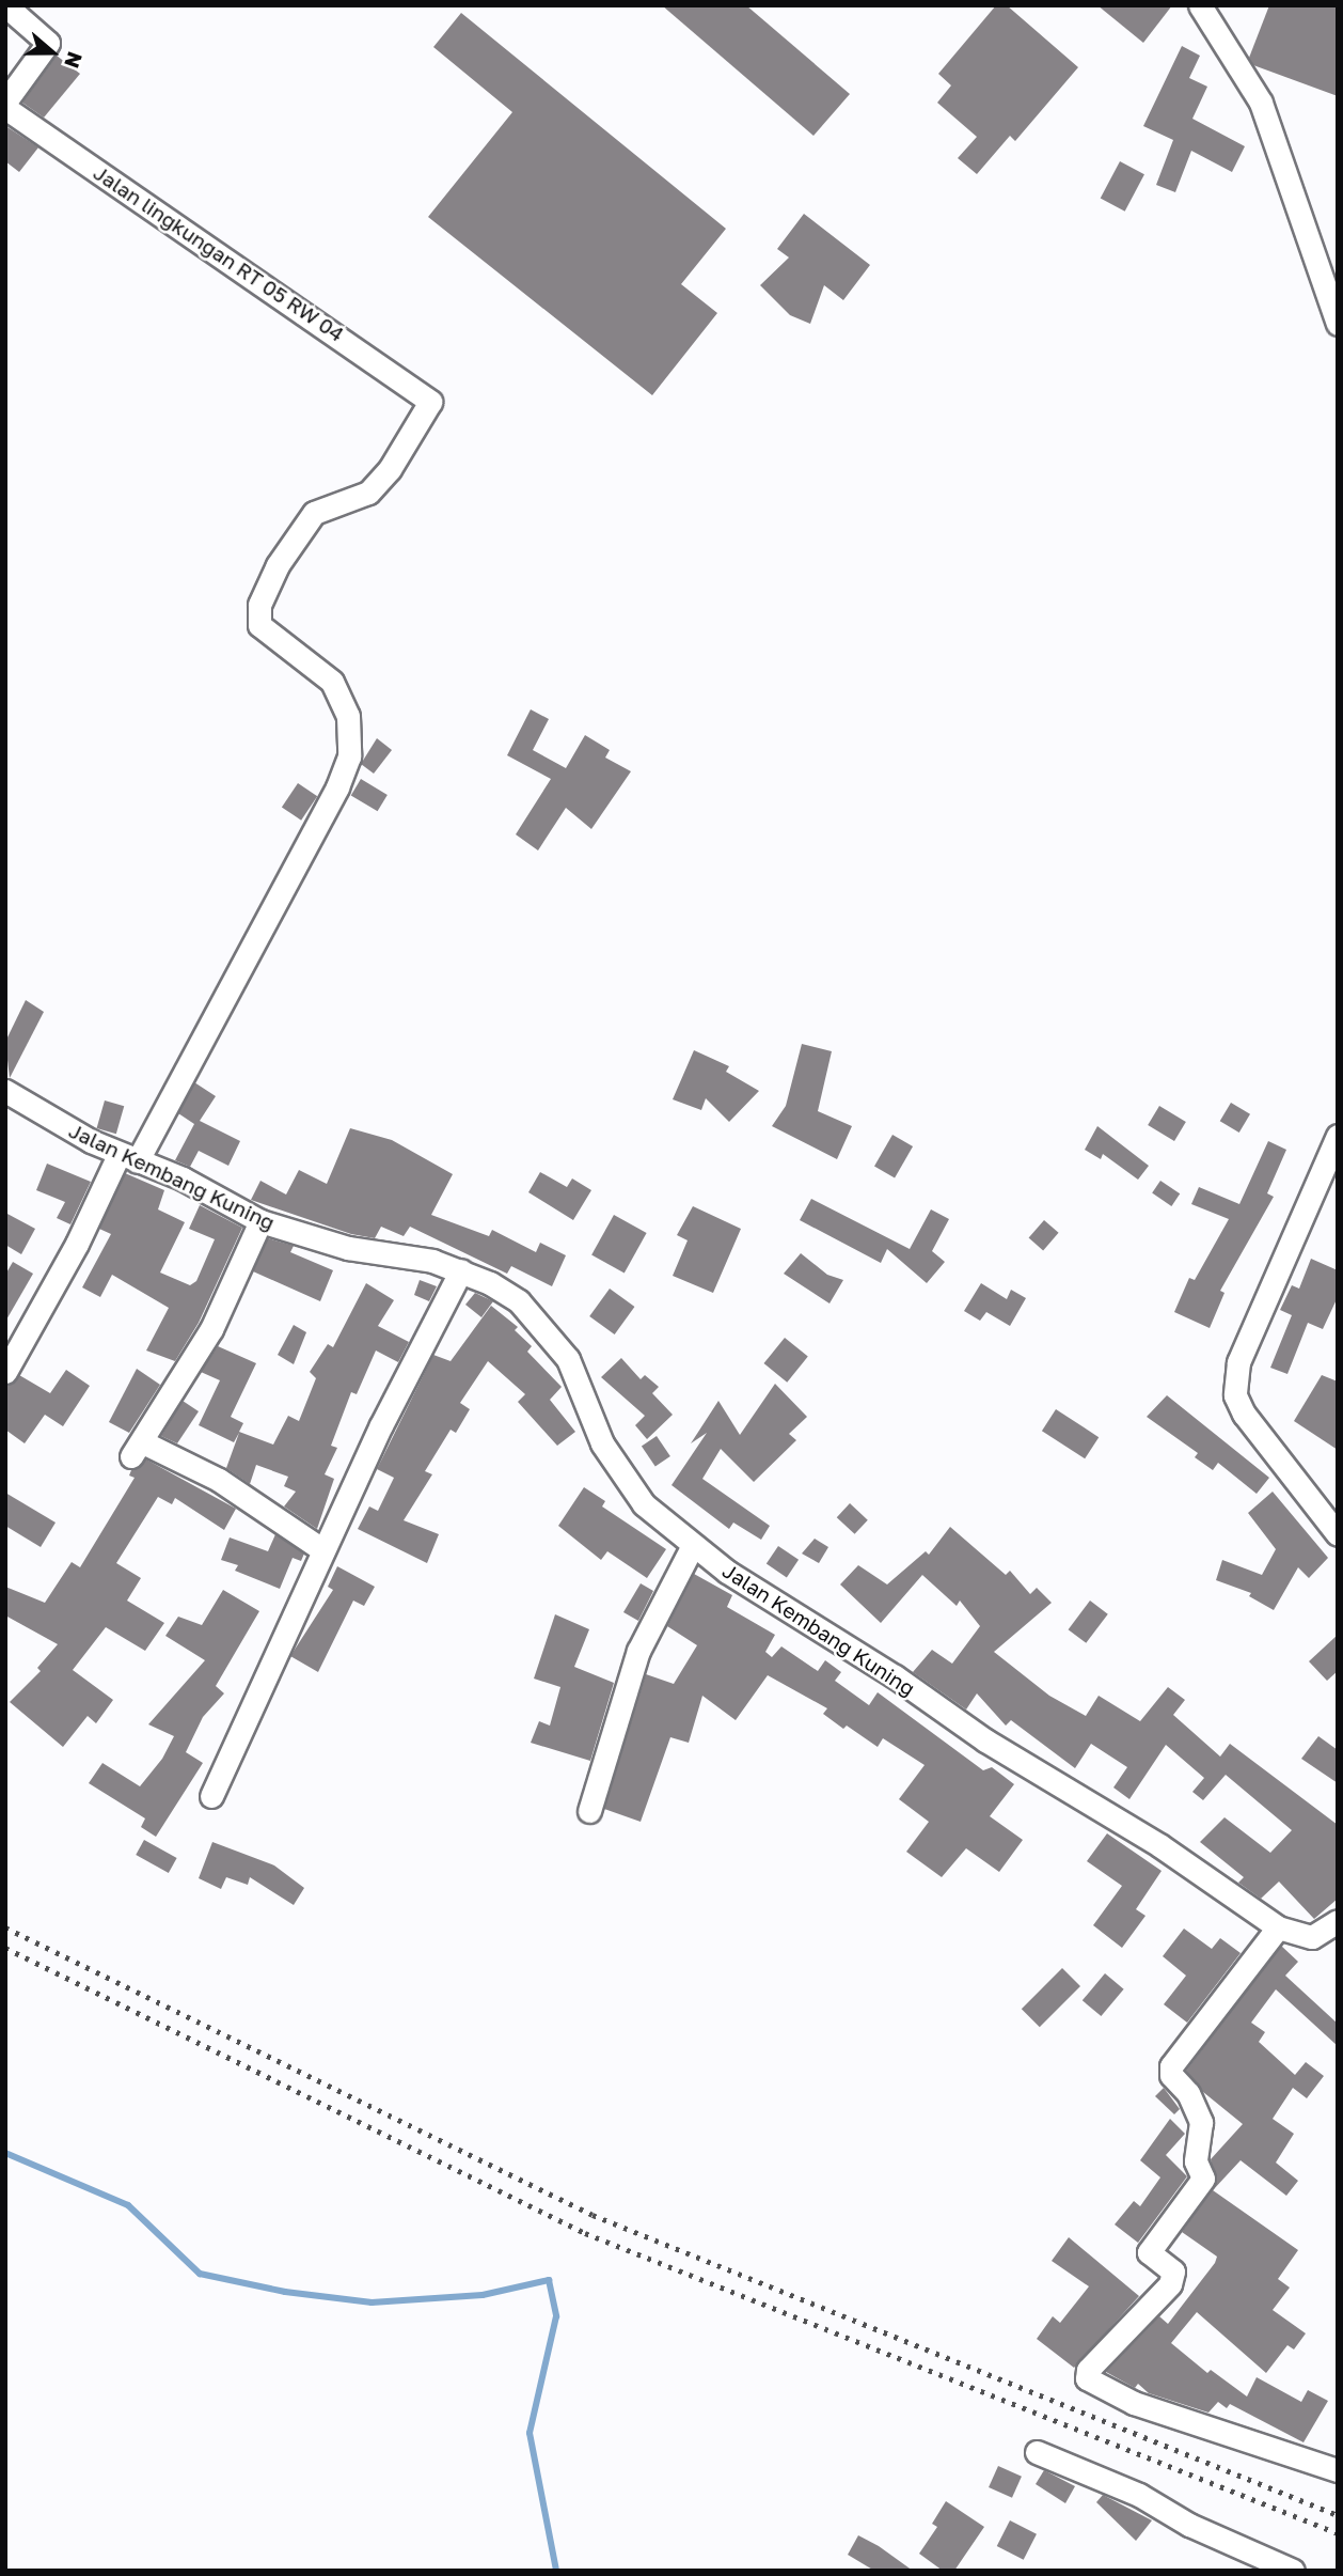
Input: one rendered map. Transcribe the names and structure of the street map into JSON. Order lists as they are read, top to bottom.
{
  "streets": {
    "street": ["Jalan lingkungan RT 05 RW 04", "Jalan Kembang Kuning"]
  },
  "crossings": [
    ["Jalan lingkungan RT 05 RW 04", "Jalan Kembang Kuning"]
  ],
  "north": "right"
}
